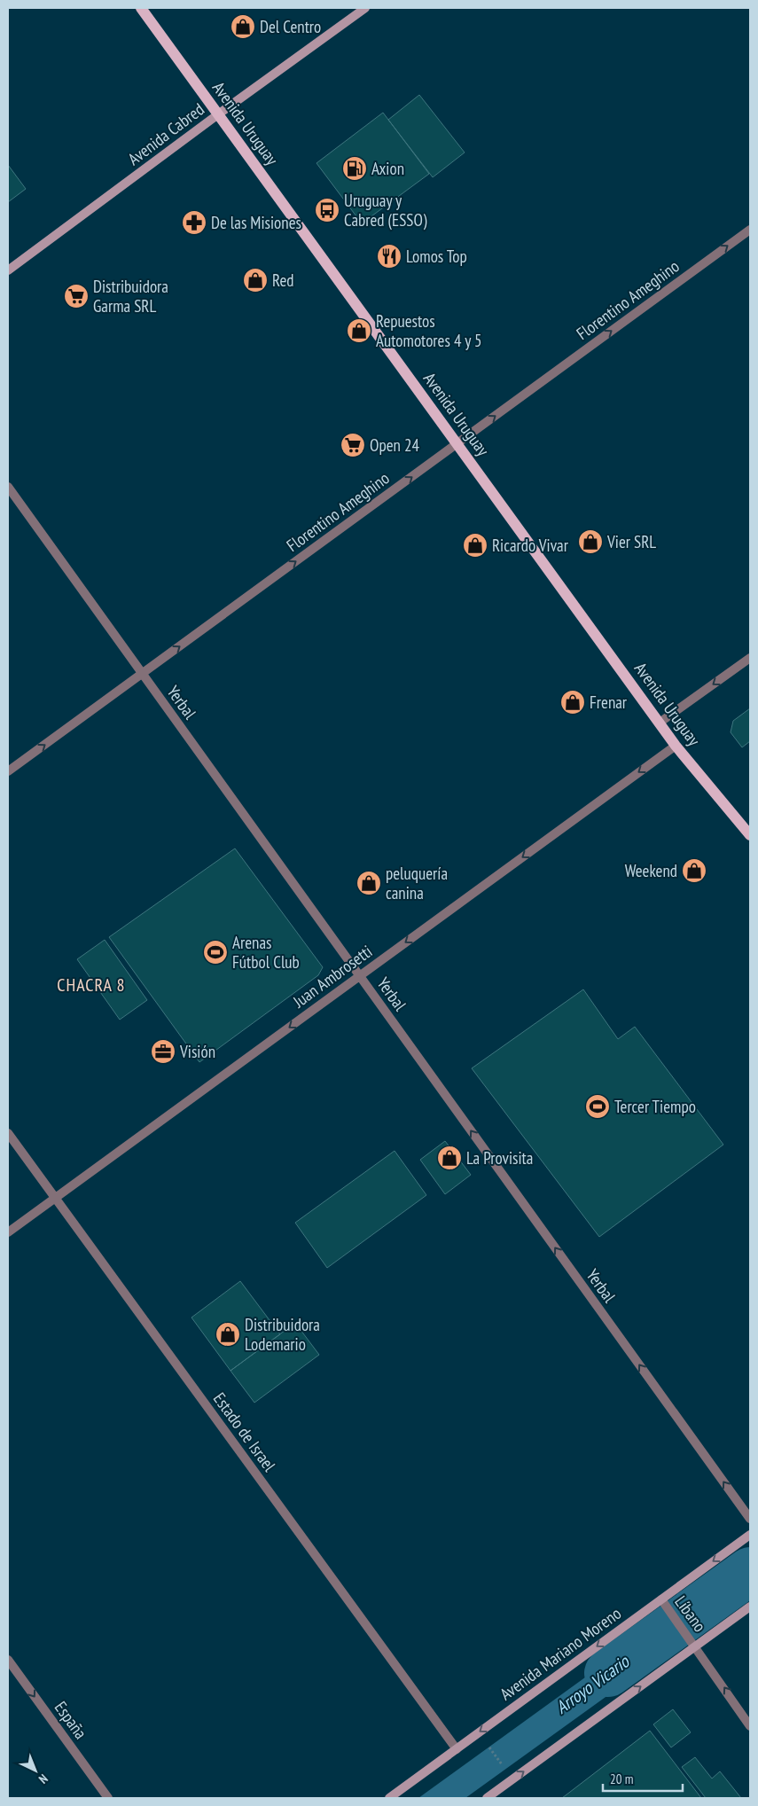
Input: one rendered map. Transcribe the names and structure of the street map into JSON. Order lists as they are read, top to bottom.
{
  "streets": {
    "main road": ["Avenida Uruguay", "Avenida Cabred", "Avenida Mariano Moreno"],
    "street": [
      "Florentino Ameghino",
      "Yerbal",
      "Juan Ambrosetti",
      "Estado de Israel",
      "Líbano",
      "España"
    ]
  },
  "crossings": [
    ["Avenida Uruguay", "Avenida Cabred"],
    ["Avenida Uruguay", "Florentino Ameghino"],
    ["Avenida Uruguay", "Juan Ambrosetti"],
    ["Florentino Ameghino", "Yerbal"],
    ["Yerbal", "Juan Ambrosetti"],
    ["Juan Ambrosetti", "Estado de Israel"],
    ["Estado de Israel", "Avenida Mariano Moreno"],
    ["Líbano", "Avenida Mariano Moreno"]
  ],
  "one_way": [
    "Florentino Ameghino",
    "Yerbal",
    "Juan Ambrosetti",
    "Líbano",
    "España"
  ],
  "districts": ["CHACRA 8"],
  "water": ["Arroyo Vicario"],
  "places": {
    "shop": [
      "Del Centro",
      "Red",
      "Repuestos Automotores 4 y 5",
      "Vier SRL",
      "Ricardo Vivar",
      "Frenar",
      "Weekend",
      "peluquería canina",
      "La Provisita",
      "Distribuidora Lodemario"
    ],
    "fuel station": ["Axion"],
    "bus stop": ["Uruguay y Cabred (ESSO)"],
    "pharmacy": ["De las Misiones"],
    "restaurant": ["Lomos Top"],
    "supermarket": ["Distribuidora Garma SRL", "Open 24"],
    "sports": ["Arenas Fútbol Club", "Tercer Tiempo"],
    "office": ["Visión"]
  },
  "scale_bar": "20 m",
  "north": "bottom right"
}
